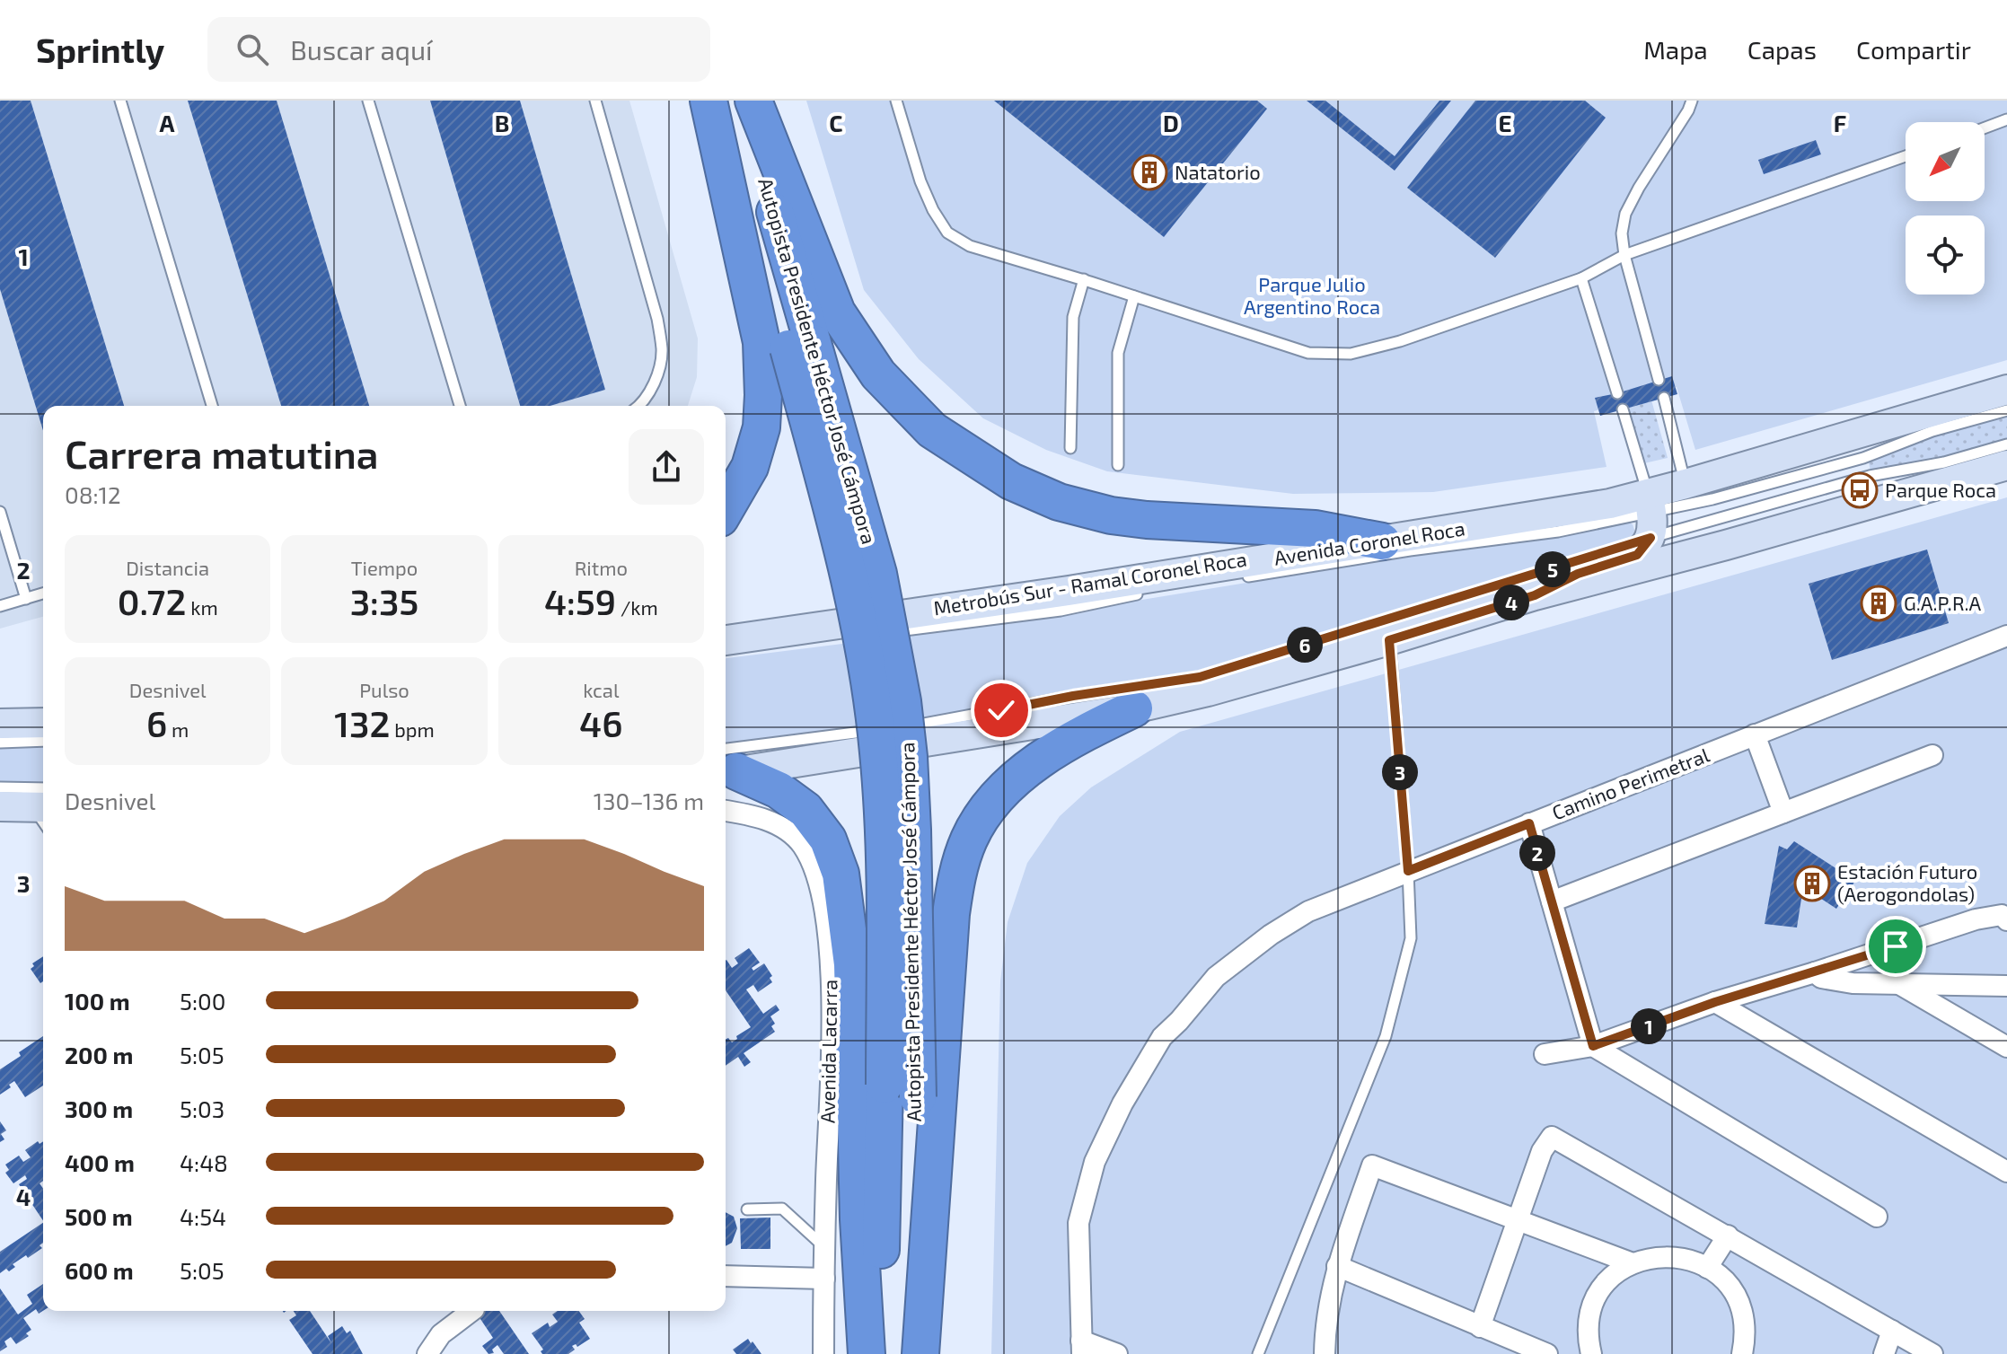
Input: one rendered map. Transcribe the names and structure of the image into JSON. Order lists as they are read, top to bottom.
{
  "streets": {
    "highway": ["Autopista Presidente Héctor José Cámpora"],
    "main road": ["Avenida Coronel Roca"],
    "street": ["Camino Perimetral", "Avenida Lacarra"],
    "lane": ["Metrobús Sur - Ramal Coronel Roca"]
  },
  "crossings": [
    ["Avenida Coronel Roca", "Metrobús Sur - Ramal Coronel Roca"]
  ],
  "parks": ["Parque Julio Argentino Roca"],
  "places": {
    "building": ["Natatorio", "G.A.P.R.A", "Estación Futuro (Aerogondolas)"],
    "bus stop": ["Parque Roca"]
  },
  "north": "bottom left",
  "page": {
    "header": "Sprintly",
    "search": "Buscar aquí",
    "nav": ["Mapa", "Capas", "Compartir"],
    "heading": ["Carrera matutina", "08:12"],
    "stats": [
      ["Distancia", "0.72 km"],
      ["Tiempo", "3:35"],
      ["Ritmo", "4:59 /km"],
      ["Desnivel", "6 m"],
      ["Pulso", "132 bpm"],
      ["kcal", "46"]
    ],
    "pins": [
      "5",
      "4",
      "6",
      "3",
      "2",
      "1"
    ],
    "chart": ["Desnivel", "130–136 m"],
    "list": [
      {
        "name": "100 m",
        "note": "5:00"
      },
      {
        "name": "200 m",
        "note": "5:05"
      },
      {
        "name": "300 m",
        "note": "5:03"
      },
      {
        "name": "400 m",
        "note": "4:48"
      },
      {
        "name": "500 m",
        "note": "4:54"
      },
      {
        "name": "600 m",
        "note": "5:05"
      }
    ]
  },
  "grid": {
    "columns": [
      "A",
      "B",
      "C",
      "D",
      "E",
      "F"
    ],
    "rows": [
      "1",
      "2",
      "3",
      "4"
    ]
  }
}
